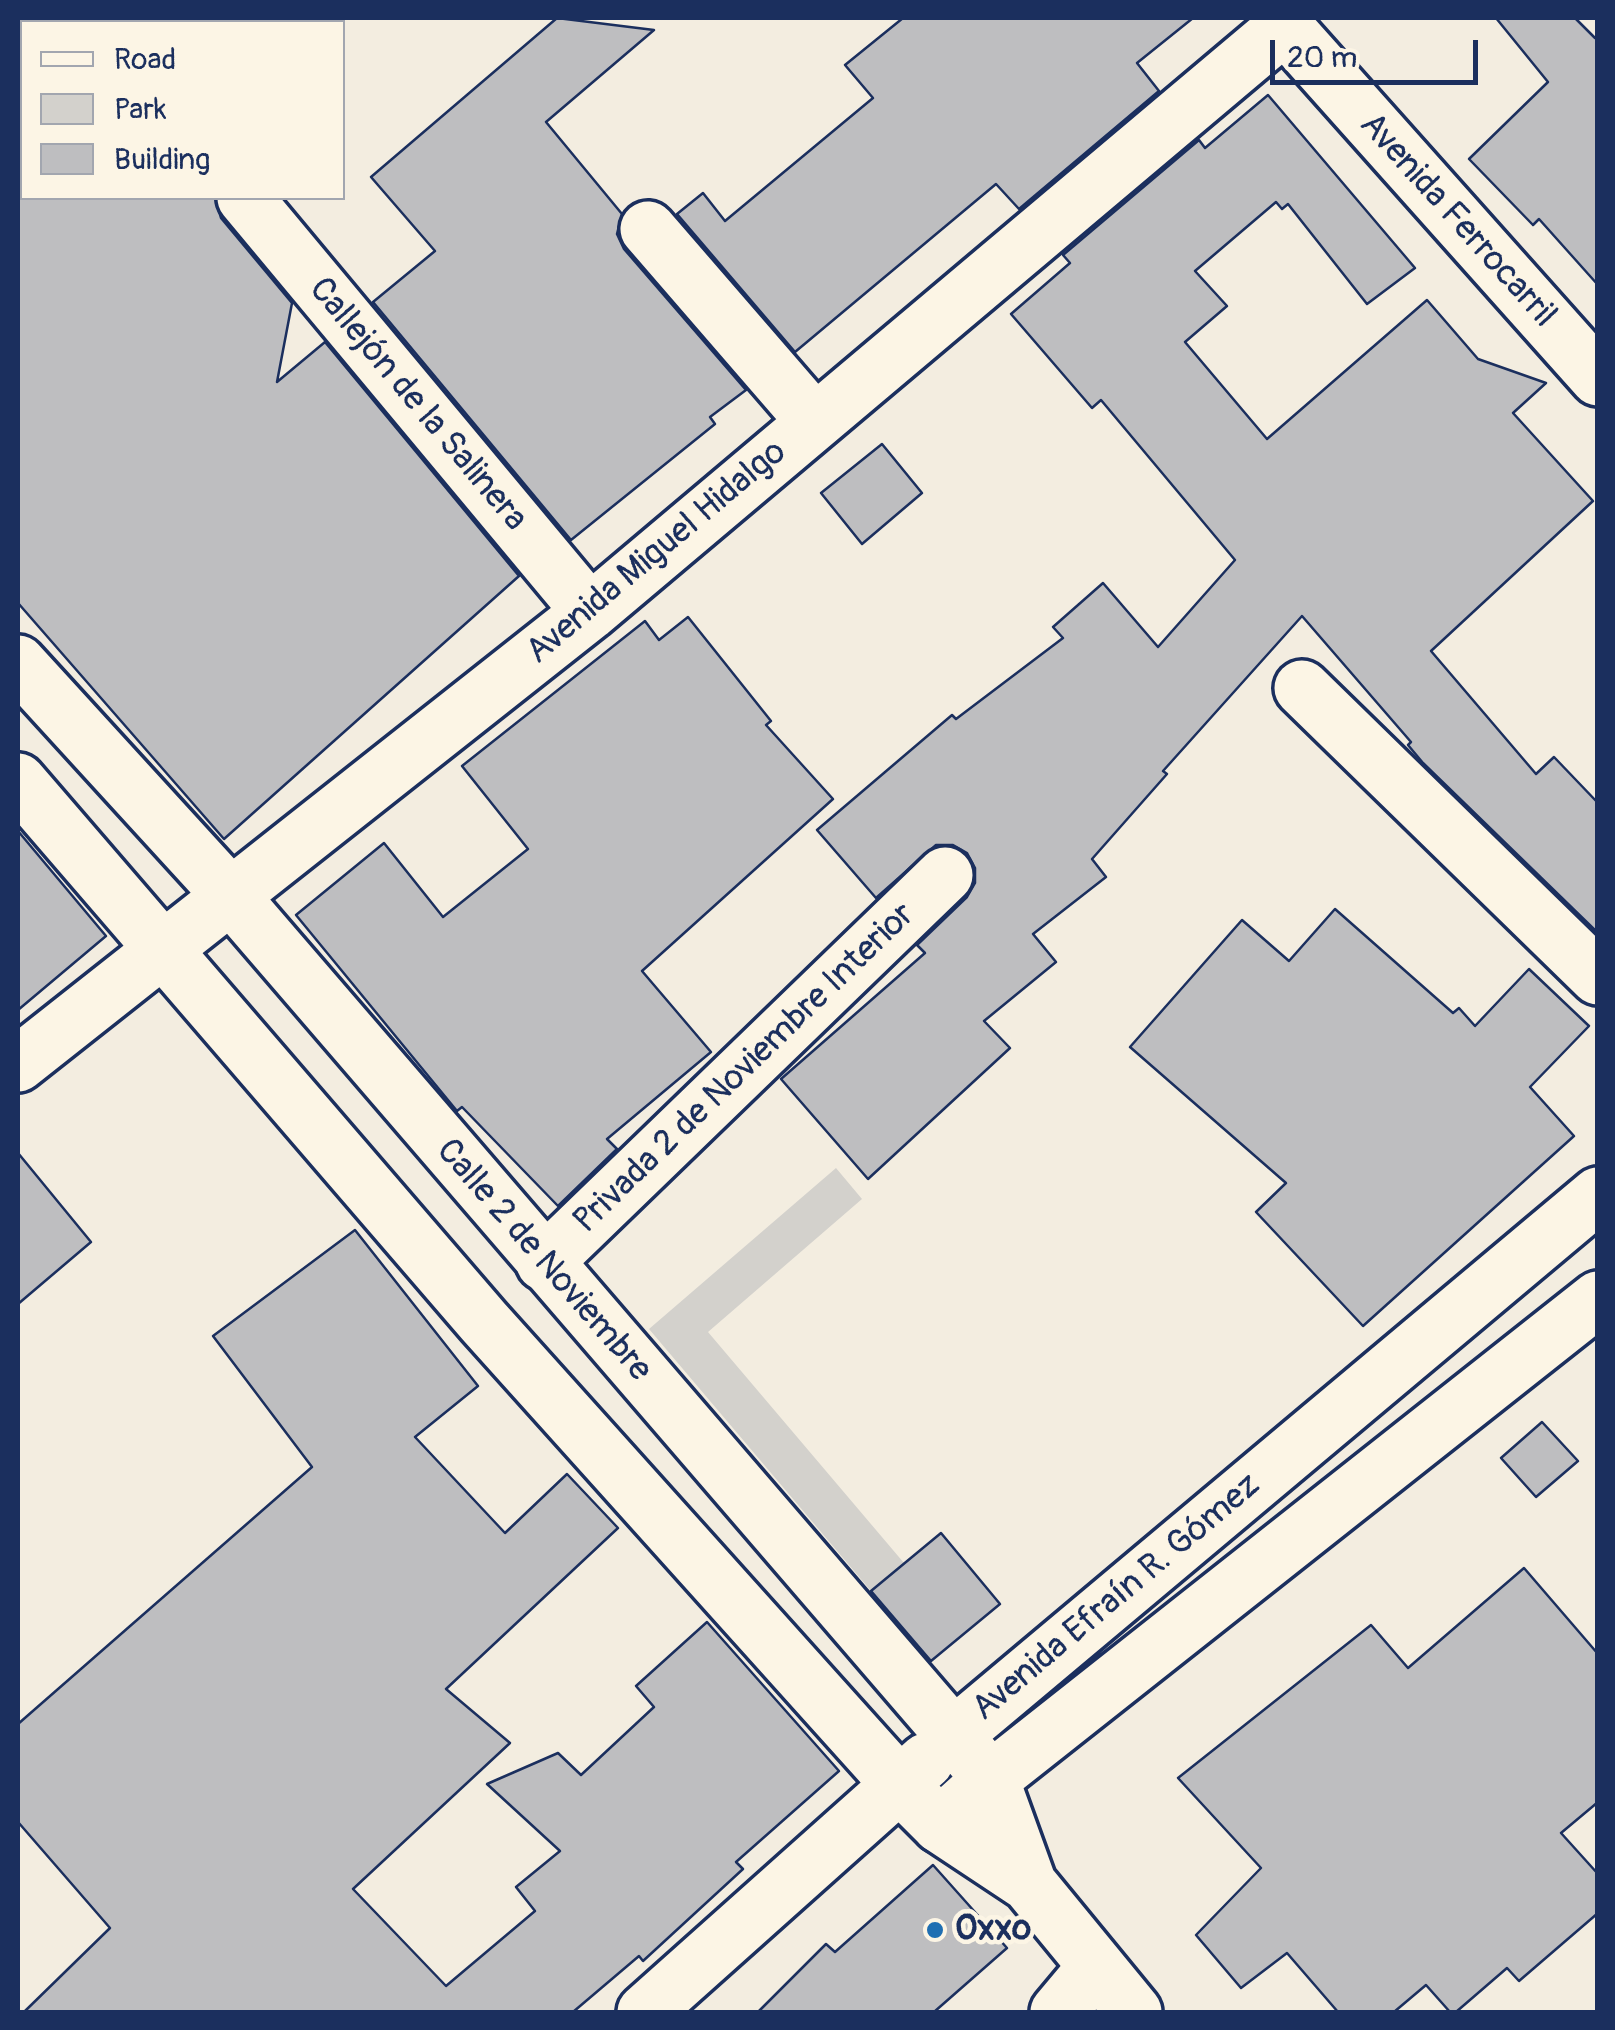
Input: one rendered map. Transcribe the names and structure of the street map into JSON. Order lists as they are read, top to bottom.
{
  "streets": {
    "street": [
      "Avenida Ferrocarril",
      "Callejón de la Salinera",
      "Avenida Miguel Hidalgo",
      "Privada 2 de Noviembre Interior",
      "Calle 2 de Noviembre",
      "Avenida Efraín R. Gómez"
    ]
  },
  "crossings": [
    ["Avenida Ferrocarril", "Avenida Miguel Hidalgo"],
    ["Callejón de la Salinera", "Avenida Miguel Hidalgo"],
    ["Avenida Miguel Hidalgo", "Calle 2 de Noviembre"],
    ["Privada 2 de Noviembre Interior", "Calle 2 de Noviembre"],
    ["Calle 2 de Noviembre", "Avenida Efraín R. Gómez"]
  ],
  "places": ["Oxxo"],
  "legend": ["Road", "Park", "Building"],
  "scale_bar": "20 m"
}
